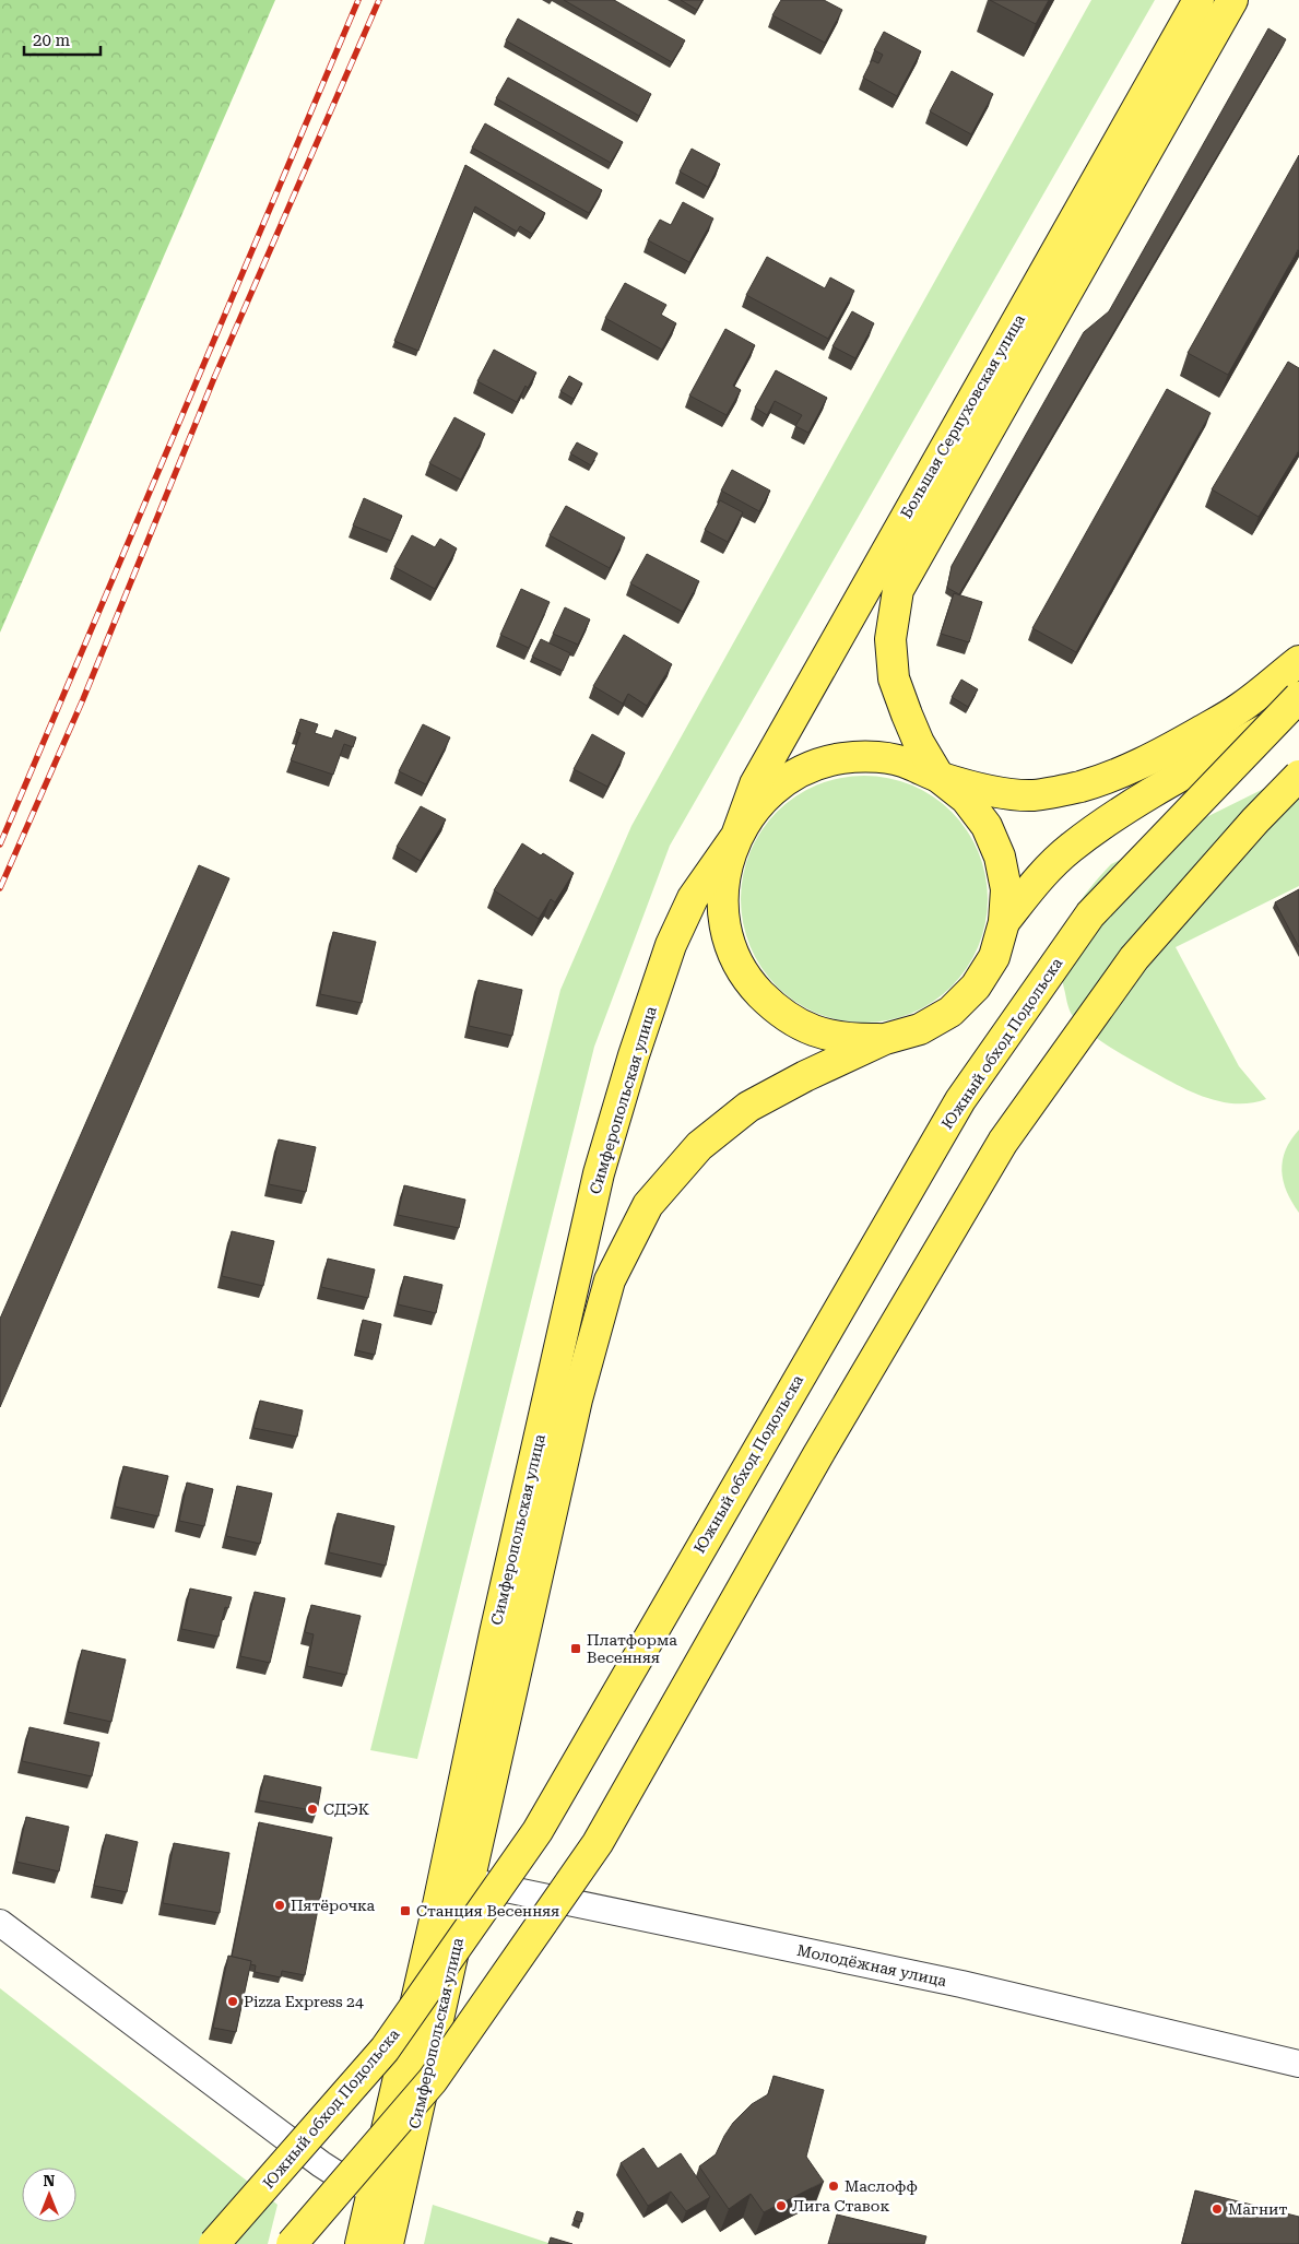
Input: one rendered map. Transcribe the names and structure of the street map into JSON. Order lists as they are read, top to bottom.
{
  "streets": {
    "main road": ["Большая Серпуховская улица", "Южный обход Подольска", "Симферопольская улица"],
    "street": ["Молодёжная улица"]
  },
  "crossings": [
    ["Большая Серпуховская улица", "Симферопольская улица"],
    ["Симферопольская улица", "Молодёжная улица"]
  ],
  "places": {
    "transit": ["Платформа Весенняя", "Станция Весенняя"],
    "other": [
      "СДЭК",
      "Пятёрочка",
      "Pizza Express 24",
      "Маслофф",
      "Лига Ставок",
      "Магнит"
    ]
  },
  "scale_bar": "20 m",
  "north": "top"
}
